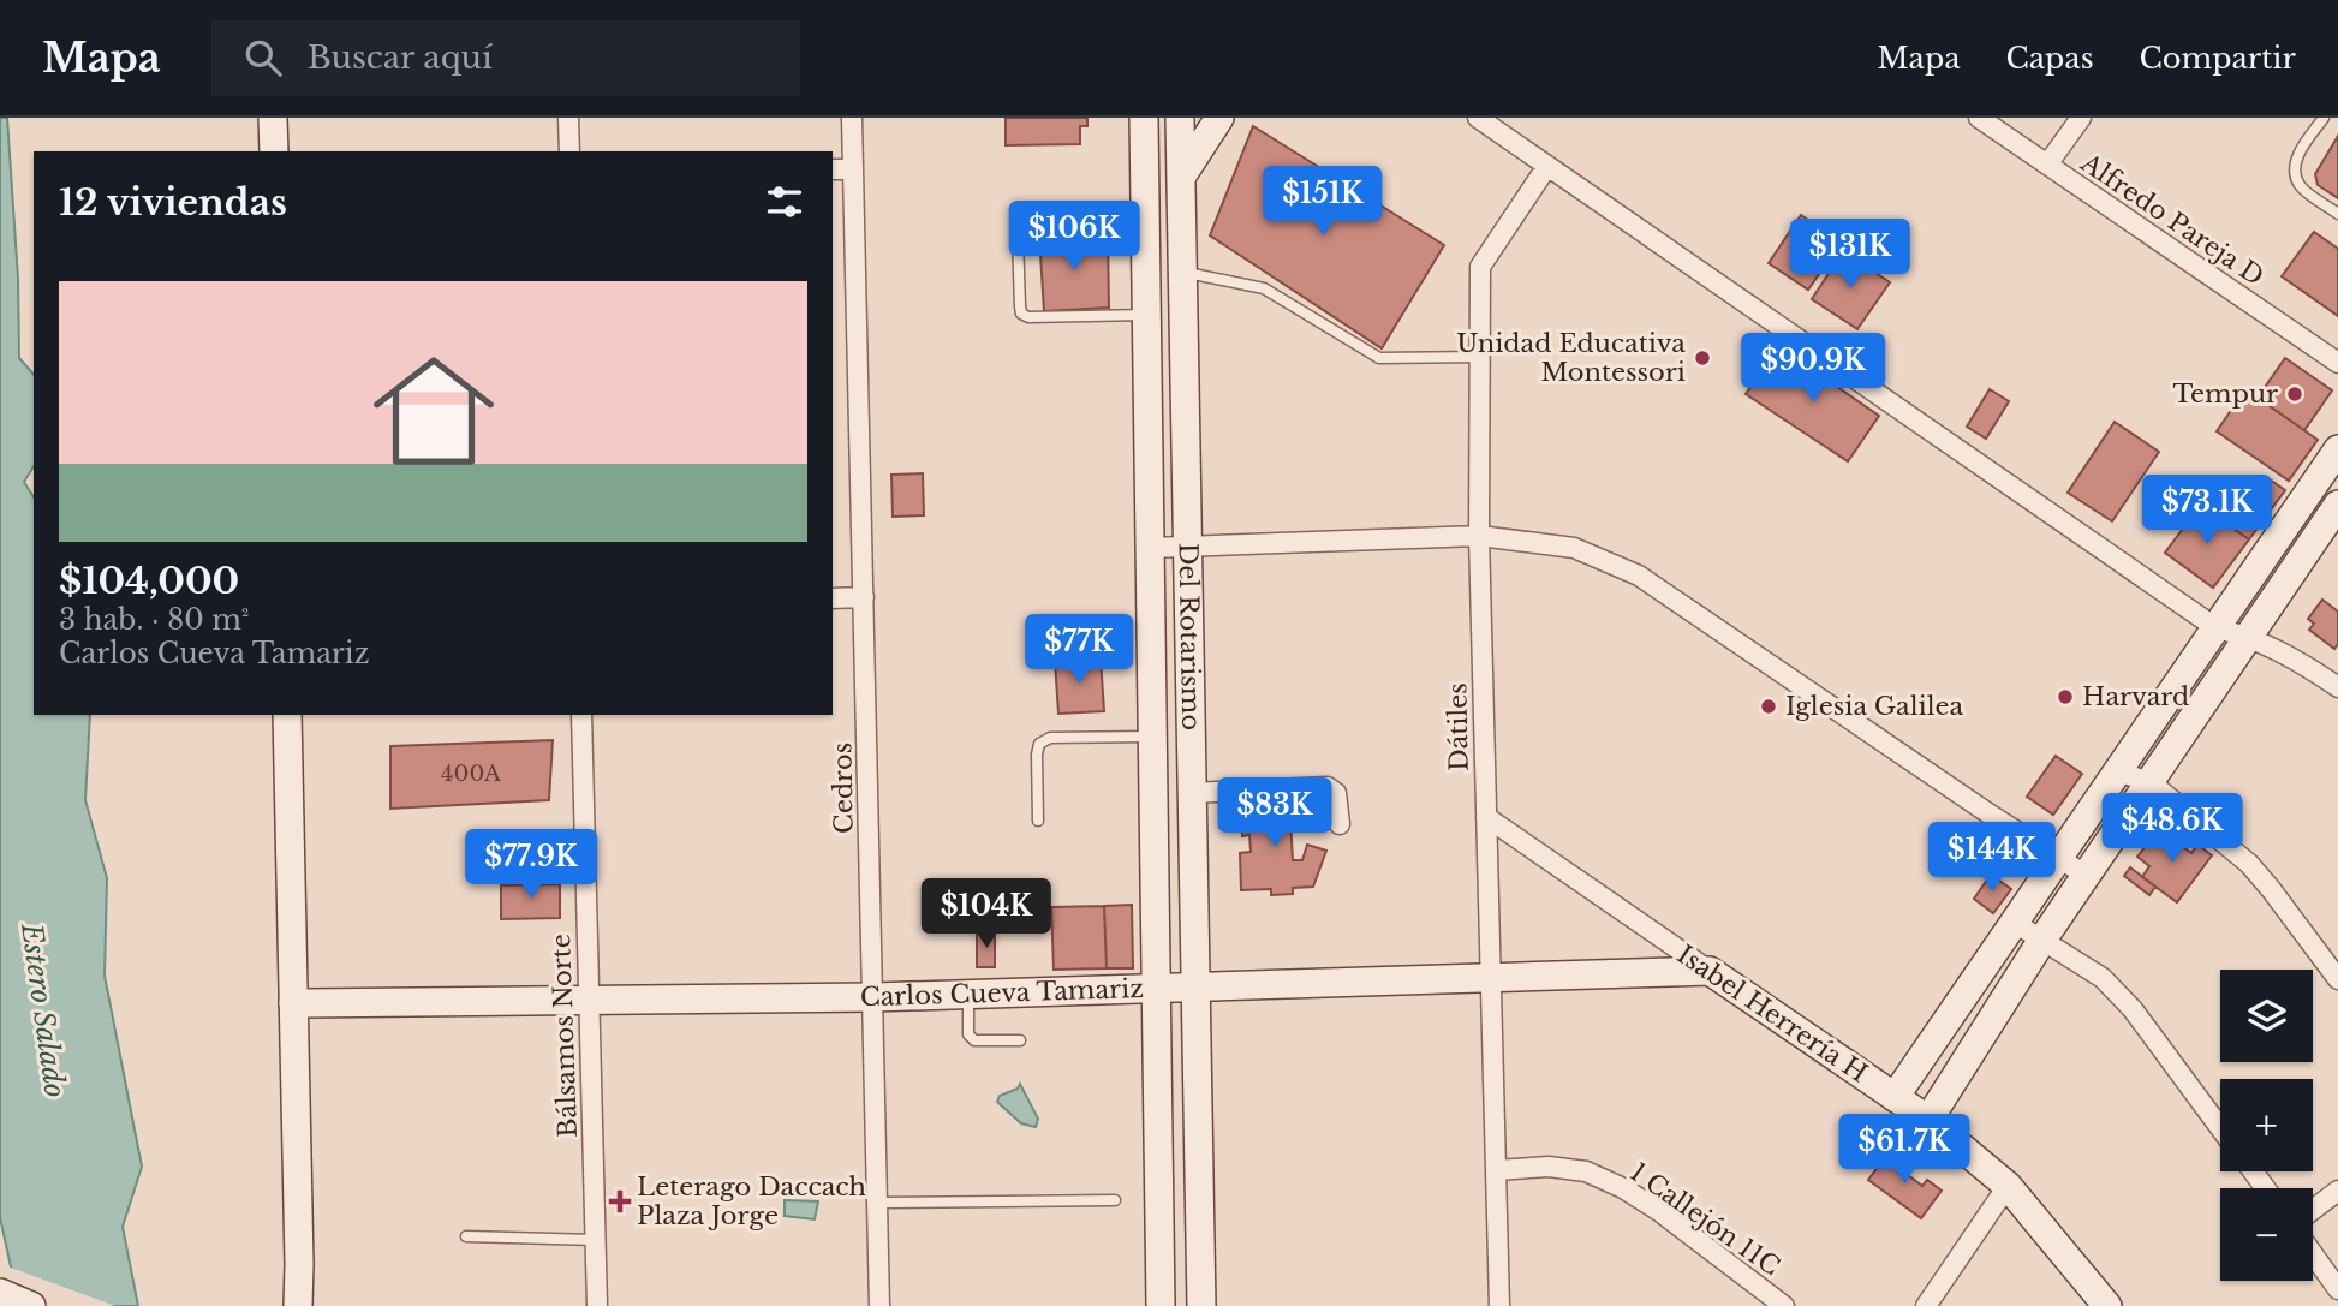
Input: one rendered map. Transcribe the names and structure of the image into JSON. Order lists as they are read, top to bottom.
{
  "streets": {
    "street": [
      "Alfredo Pareja D",
      "Del Rotarismo",
      "Dátiles",
      "Cedros",
      "Carlos Cueva Tamariz",
      "Isabel Herrería H",
      "Bálsamos Norte",
      "1 Callejón 11C"
    ]
  },
  "crossings": [
    ["Del Rotarismo", "Carlos Cueva Tamariz"],
    ["Dátiles", "Carlos Cueva Tamariz"],
    ["Dátiles", "Isabel Herrería H"],
    ["Dátiles", "1 Callejón 11C"],
    ["Cedros", "Carlos Cueva Tamariz"],
    ["Carlos Cueva Tamariz", "Isabel Herrería H"],
    ["Carlos Cueva Tamariz", "Bálsamos Norte"]
  ],
  "water": ["Estero Salado"],
  "places": {
    "other": [
      "Unidad Educativa Montessori",
      "Tempur",
      "Harvard",
      "Iglesia Galilea"
    ],
    "health": ["Leterago Daccach Plaza Jorge"]
  },
  "house_numbers": ["400A"],
  "page": {
    "header": "Mapa",
    "search": "Buscar aquí",
    "nav": ["Mapa", "Capas", "Compartir"],
    "heading": "12 viviendas",
    "price": [
      "$151K",
      "$106K",
      "$131K",
      "$90.9K",
      "$73.1K",
      "$77K",
      "$83K",
      "$48.6K",
      "$144K",
      "$77.9K",
      "$104K",
      "$61.7K"
    ],
    "list": [
      {
        "name": "$104,000",
        "note": "3 hab. · 80 m² · Carlos Cueva Tamariz"
      }
    ],
    "map_buttons": ["+", "−"]
  }
}
